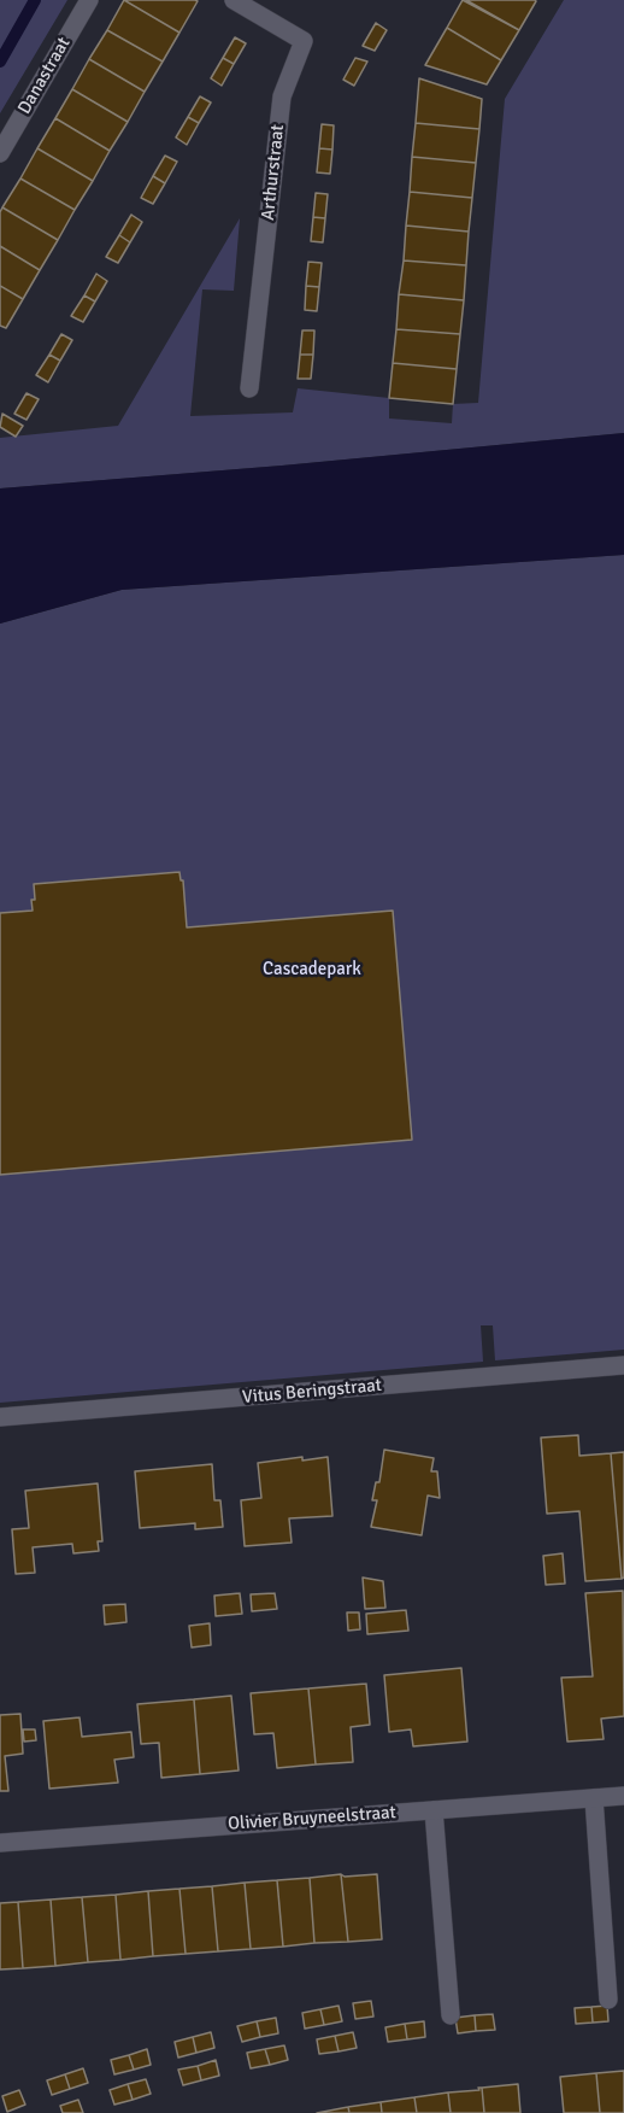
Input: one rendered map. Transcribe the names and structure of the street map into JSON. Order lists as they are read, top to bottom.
{
  "streets": {
    "street": [
      "Danastraat",
      "Arthurstraat",
      "Vitus Beringstraat",
      "Olivier Bruyneelstraat"
    ]
  },
  "parks": ["Cascadepark"]
}
